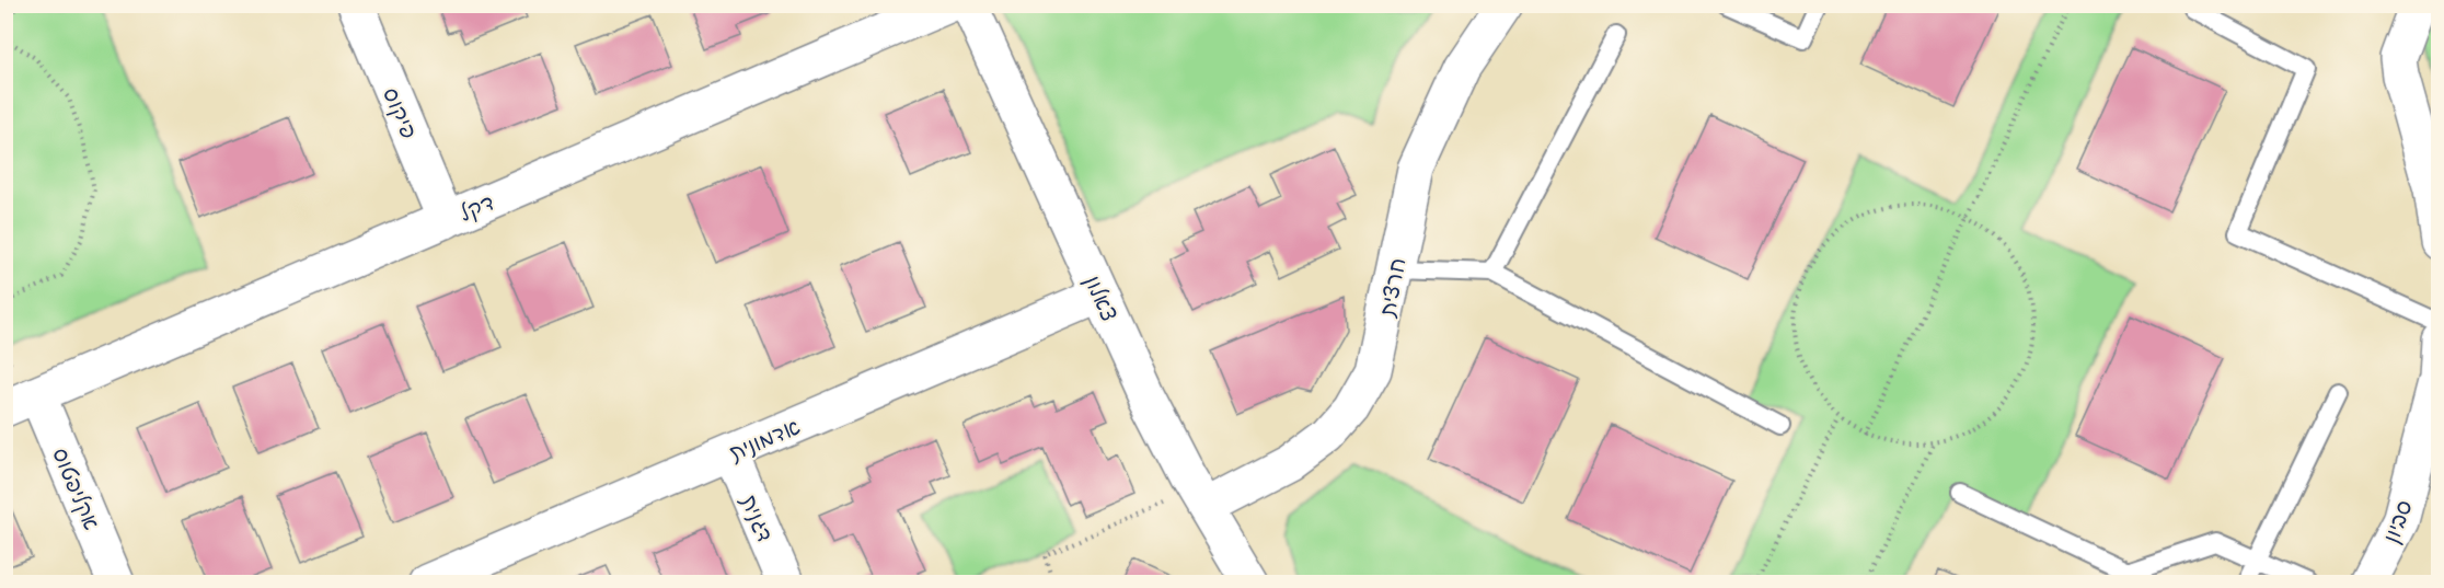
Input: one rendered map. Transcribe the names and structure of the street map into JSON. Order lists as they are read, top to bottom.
{
  "streets": {
    "street": [
      "פיקוס",
      "דקל",
      "חרצית",
      "צאלון",
      "אדמונית",
      "אקליפטוס",
      "דגנית",
      "סביון"
    ]
  },
  "crossings": [
    ["פיקוס", "דקל"],
    ["דקל", "אקליפטוס"],
    ["חרצית", "צאלון"],
    ["צאלון", "אדמונית"],
    ["אדמונית", "דגנית"]
  ]
}
